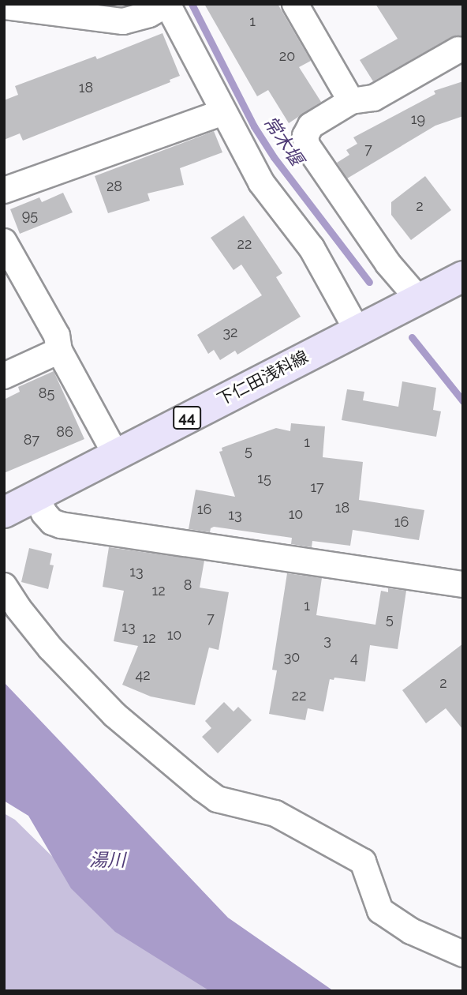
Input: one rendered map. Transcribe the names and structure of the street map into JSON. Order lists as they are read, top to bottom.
{
  "streets": {
    "main road": ["下仁田浅科線", "44"]
  },
  "water": ["常木堰", "湯川"],
  "house_numbers": [
    "1",
    "20",
    "18",
    "19",
    "7",
    "28",
    "2",
    "95",
    "22",
    "32",
    "85",
    "86",
    "87",
    "1",
    "5",
    "15",
    "17",
    "18",
    "16",
    "10",
    "13",
    "16",
    "13",
    "8",
    "12",
    "1",
    "7",
    "5",
    "13",
    "10",
    "12",
    "3",
    "30",
    "4",
    "42",
    "2",
    "22"
  ]
}
